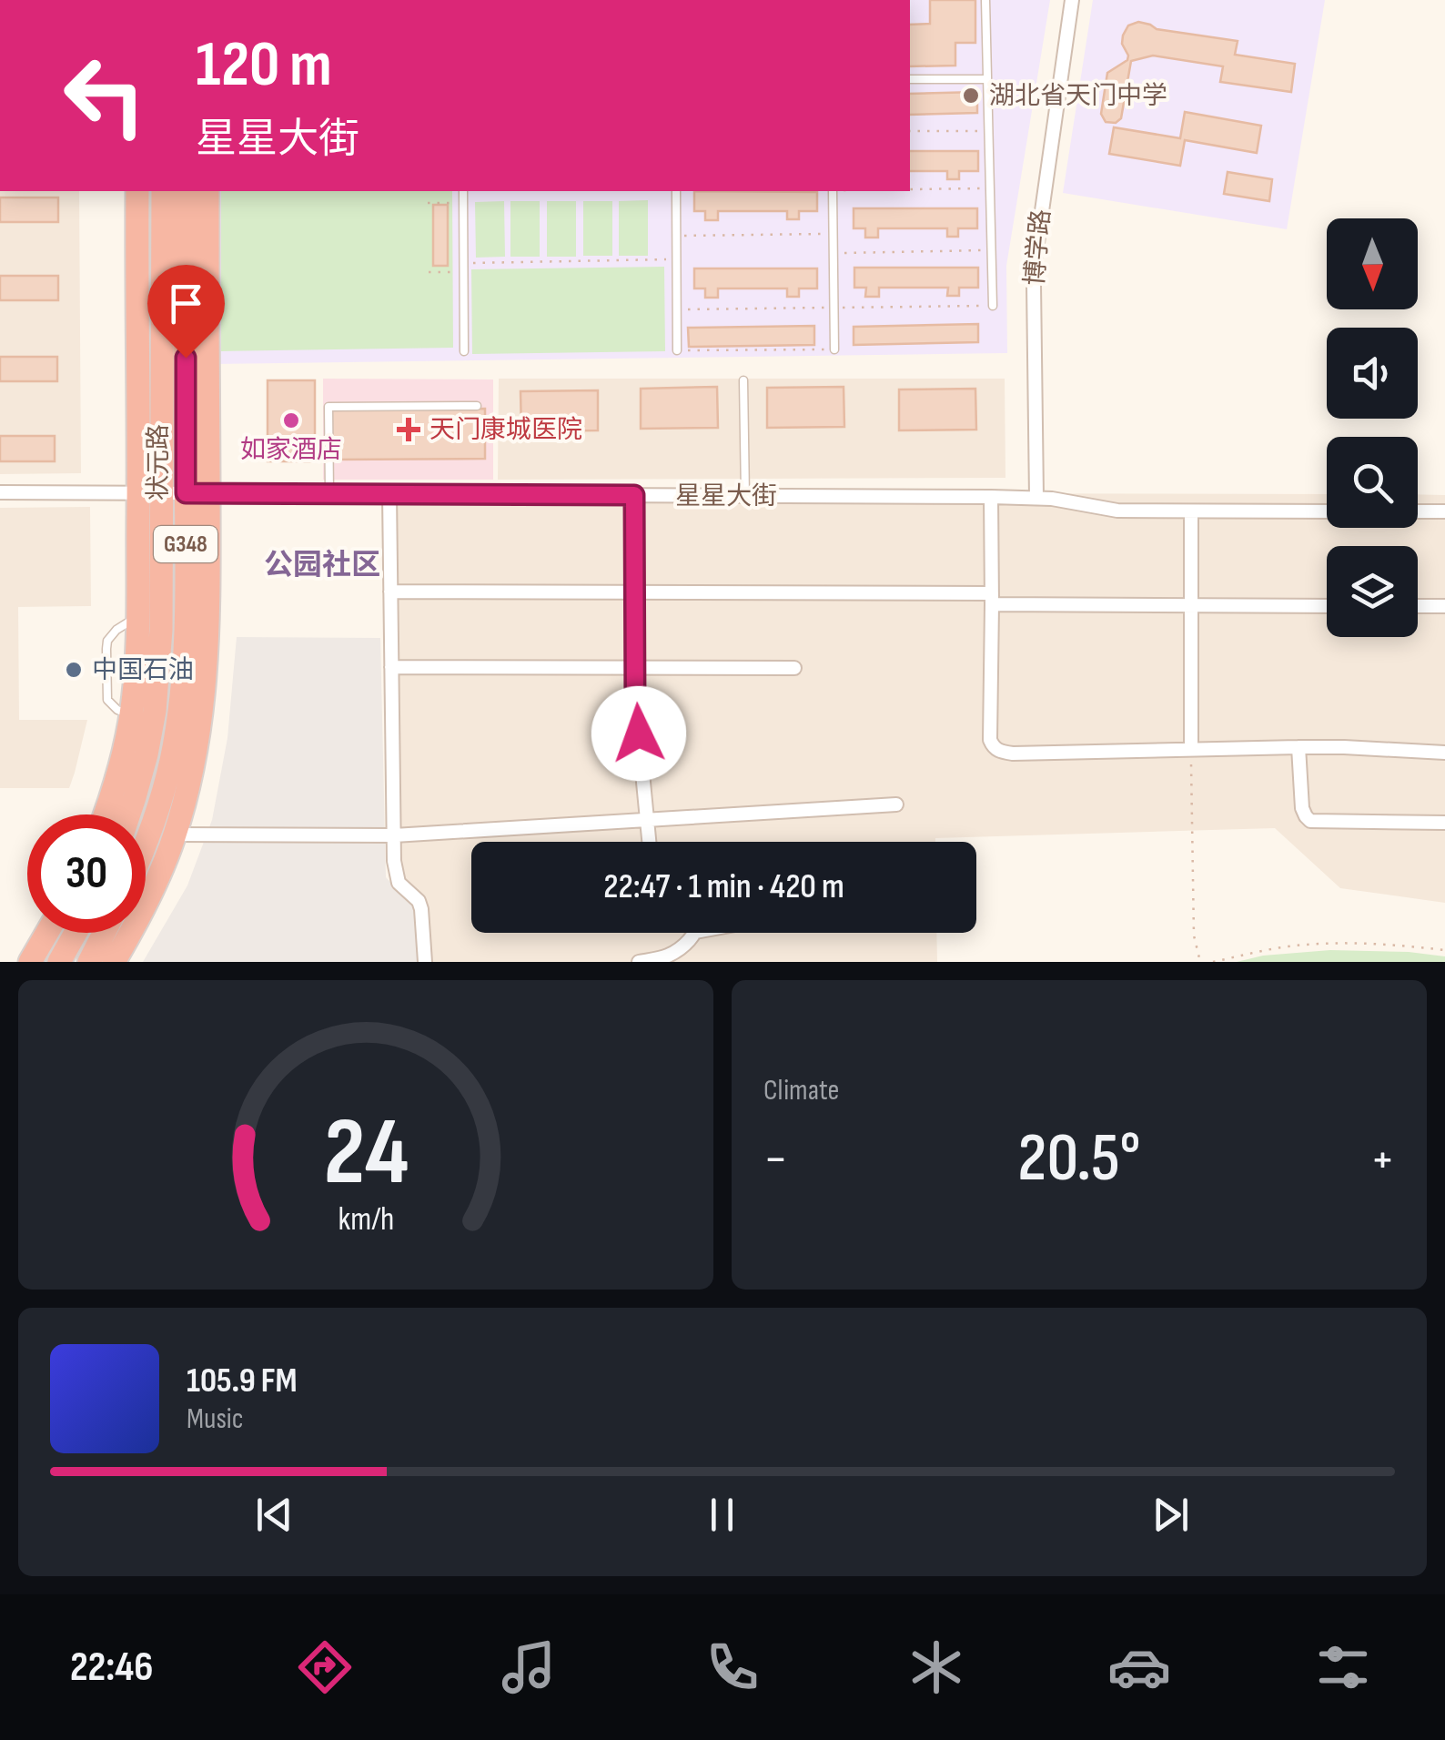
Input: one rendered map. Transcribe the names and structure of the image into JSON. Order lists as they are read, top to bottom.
{
  "streets": {
    "highway": ["状元路", "G348"],
    "street": ["博学路", "星星大街"]
  },
  "crossings": [
    ["博学路", "星星大街"],
    ["状元路", "星星大街"]
  ],
  "districts": ["公园社区"],
  "places": {
    "other": ["湖北省天门中学", "如家酒店", "中国石油"],
    "health": ["天门康城医院"]
  },
  "north": "bottom",
  "page": {
    "turn": ["120 m", "星星大街"],
    "limit": "30",
    "trip": "22:47 · 1 min · 420 m",
    "tile": "Climate",
    "heat": ["−", "20.5°", "+"],
    "song": ["105.9 FM", "Music"],
    "tabs": "22:46",
    "gauge": ["24", "km/h"]
  }
}
